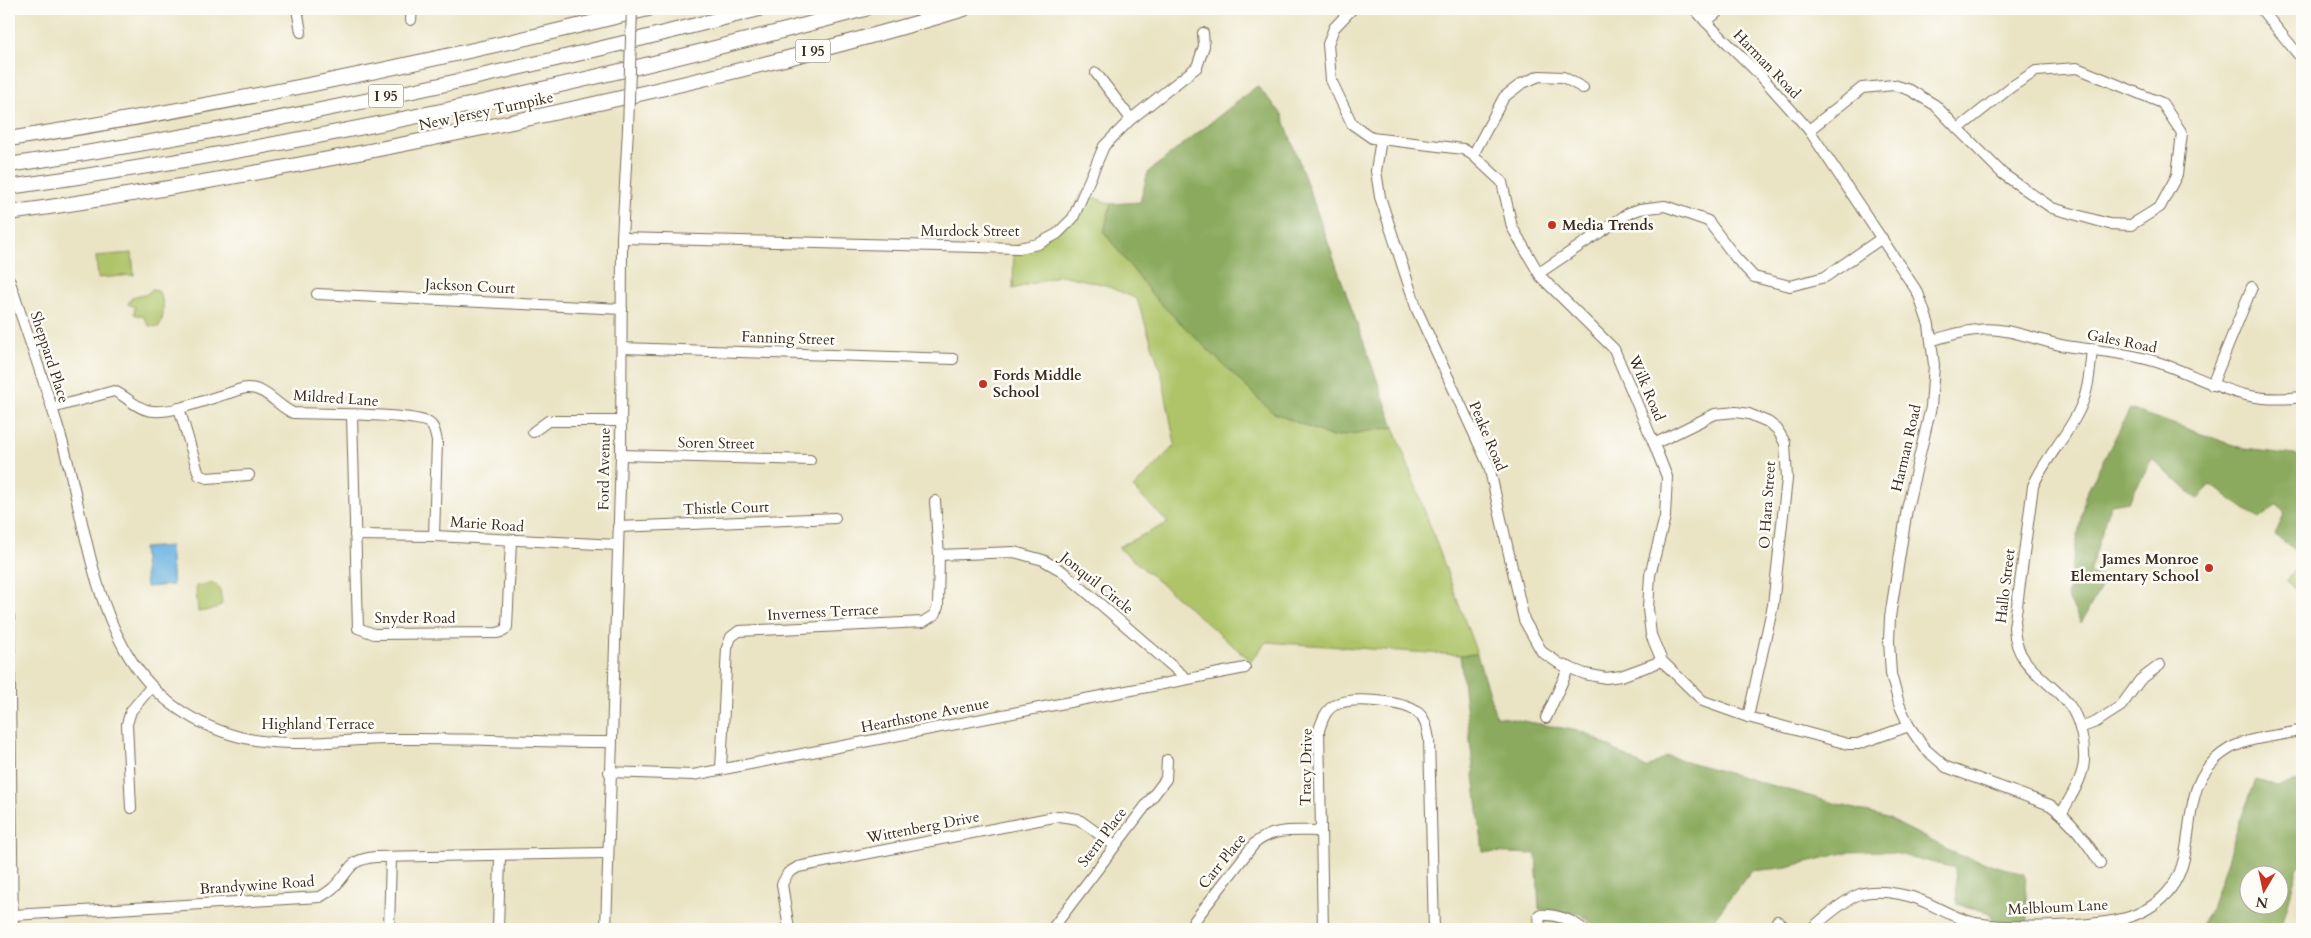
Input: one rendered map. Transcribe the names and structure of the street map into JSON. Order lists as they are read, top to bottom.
{
  "streets": {
    "highway": ["I 95", "New Jersey Turnpike"],
    "street": [
      "Harman Road",
      "Murdock Street",
      "Jackson Court",
      "Fanning Street",
      "Gales Road",
      "Sheppard Place",
      "Wilk Road",
      "Mildred Lane",
      "Peake Road",
      "Soren Street",
      "Ford Avenue",
      "O Hara Street",
      "Thistle Court",
      "Marie Road",
      "Jonquil Circle",
      "Hallo Street",
      "Inverness Terrace",
      "Snyder Road",
      "Hearthstone Avenue",
      "Highland Terrace",
      "Tracy Drive",
      "Wittenberg Drive",
      "Stern Place",
      "Carr Place",
      "Brandywine Road",
      "Melbloum Lane"
    ]
  },
  "crossings": [
    ["Harman Road", "Gales Road"],
    ["Harman Road", "Wilk Road"],
    ["Harman Road", "Hallo Street"],
    ["Murdock Street", "Ford Avenue"],
    ["Jackson Court", "Ford Avenue"],
    ["Fanning Street", "Ford Avenue"],
    ["Gales Road", "Hallo Street"],
    ["Sheppard Place", "Mildred Lane"],
    ["Sheppard Place", "Highland Terrace"],
    ["Wilk Road", "Peake Road"],
    ["Wilk Road", "O Hara Street"],
    ["Mildred Lane", "Marie Road"],
    ["Mildred Lane", "Snyder Road"],
    ["Soren Street", "Ford Avenue"],
    ["Ford Avenue", "Thistle Court"],
    ["Ford Avenue", "Marie Road"],
    ["Ford Avenue", "Hearthstone Avenue"],
    ["Ford Avenue", "Highland Terrace"],
    ["Ford Avenue", "Brandywine Road"],
    ["Marie Road", "Snyder Road"],
    ["Jonquil Circle", "Inverness Terrace"],
    ["Jonquil Circle", "Hearthstone Avenue"],
    ["Inverness Terrace", "Hearthstone Avenue"],
    ["Tracy Drive", "Carr Place"],
    ["Wittenberg Drive", "Stern Place"]
  ],
  "places": ["Media Trends", "Fords Middle School", "James Monroe Elementary School"],
  "north": "bottom"
}
